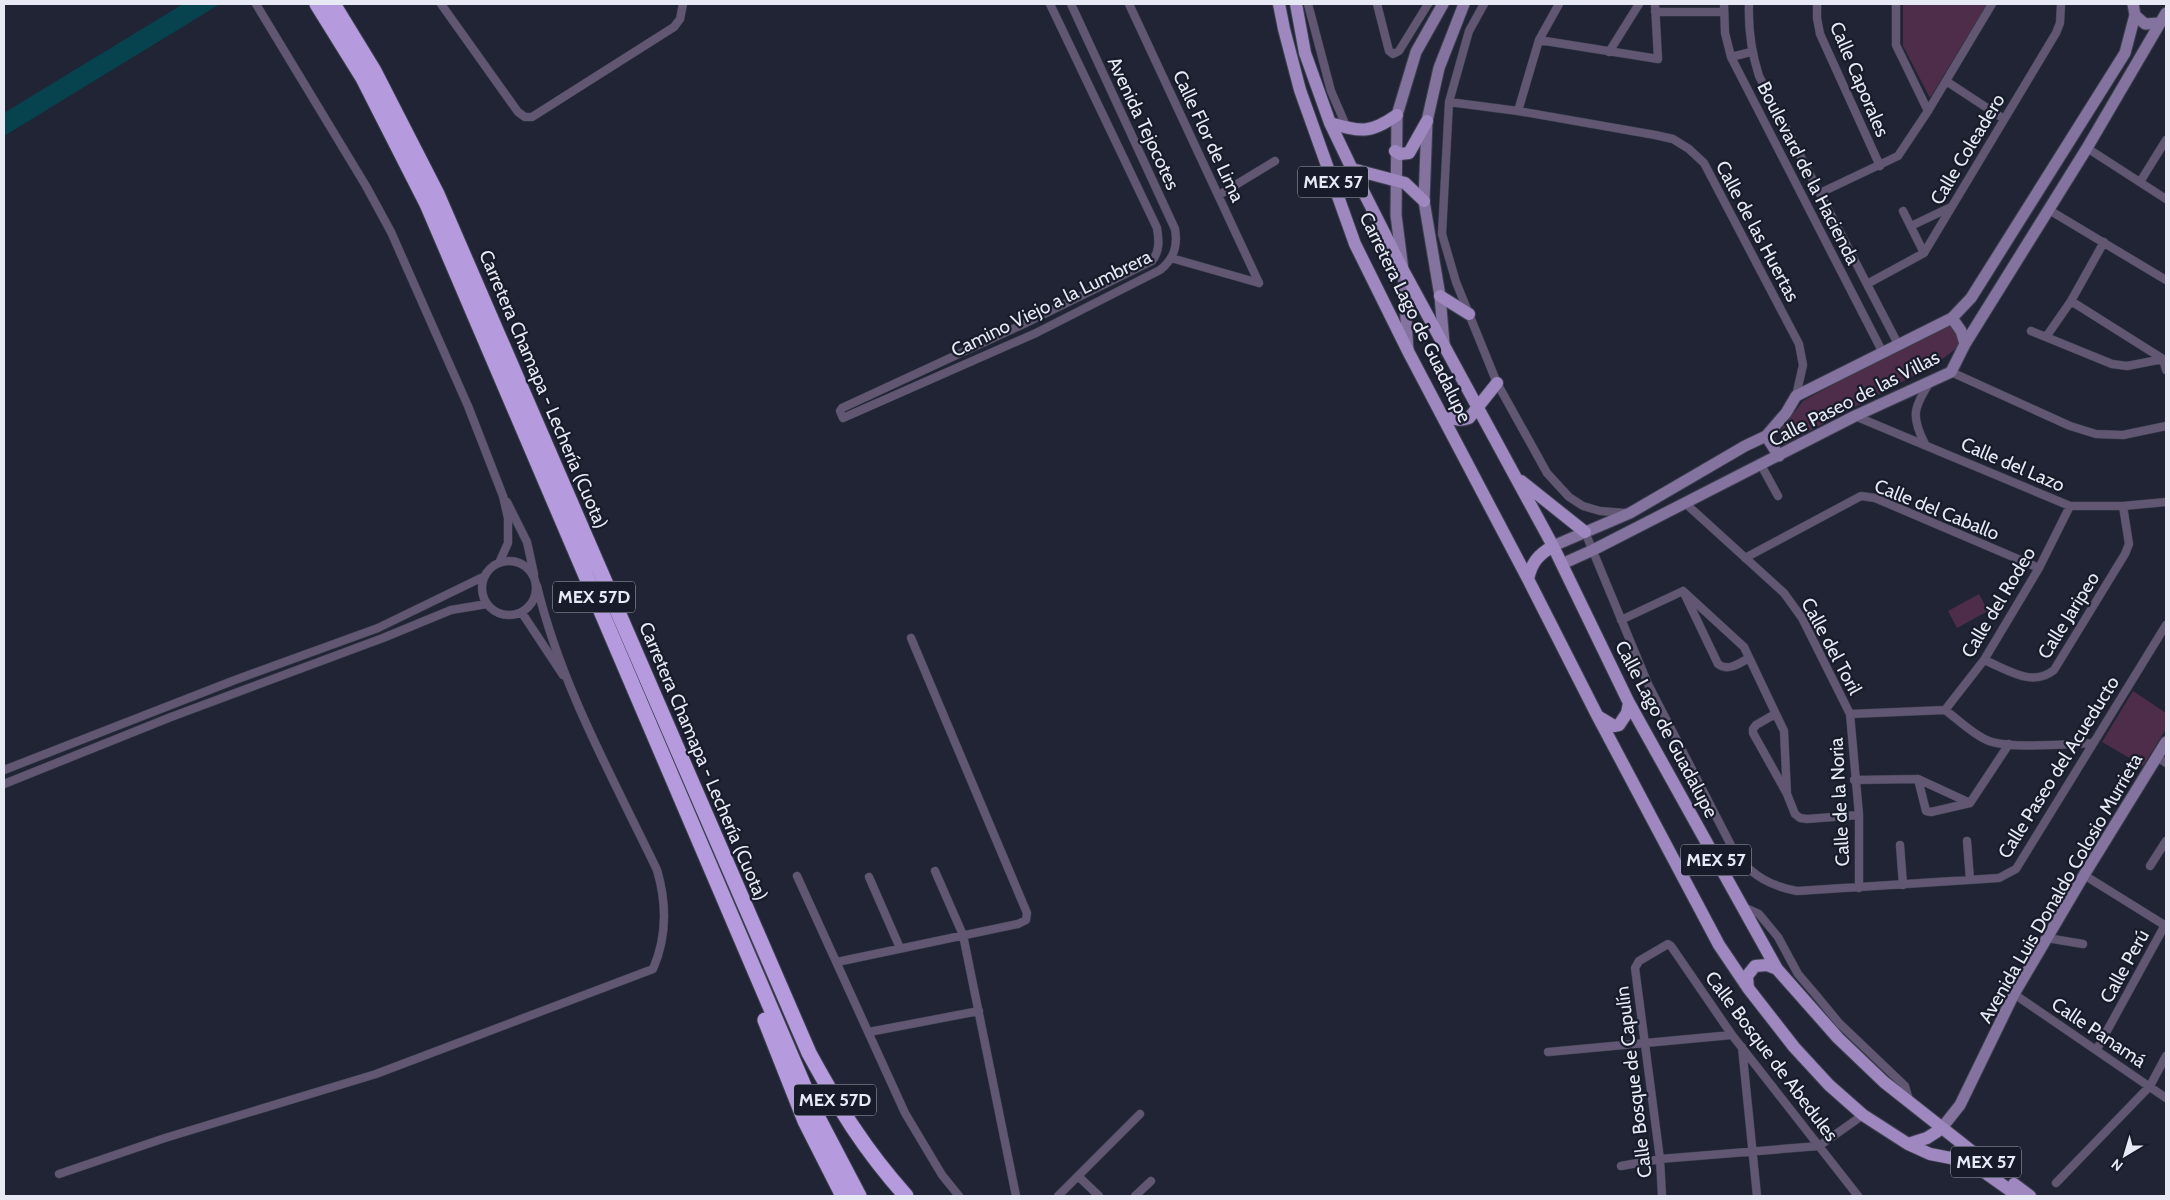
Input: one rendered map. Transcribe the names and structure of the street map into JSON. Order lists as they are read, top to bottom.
{
  "streets": {
    "highway": ["Carretera Chamapa - Lechería (Cuota)", "MEX 57D"],
    "main road": ["MEX 57", "Carretera Lago de Guadalupe", "Calle Lago de Guadalupe"],
    "street": [
      "Calle Caporales",
      "Avenida Tejocotes",
      "Calle Flor de Lima",
      "Calle Coleadero",
      "Boulevard de la Hacienda",
      "Calle de las Huertas",
      "Camino Viejo a la Lumbrera",
      "Calle Paseo de las Villas",
      "Calle del Lazo",
      "Calle del Caballo",
      "Calle del Rodeo",
      "Calle Jaripeo",
      "Calle del Toril",
      "Calle Paseo del Acueducto",
      "Calle de la Noria",
      "Avenida Luis Donaldo Colosio Murrieta",
      "Calle Perú",
      "Calle Panamá",
      "Calle Bosque de Abedules",
      "Calle Bosque de Capulín"
    ]
  },
  "crossings": [
    ["Avenida Tejocotes", "Camino Viejo a la Lumbrera"],
    ["Calle Flor de Lima", "Camino Viejo a la Lumbrera"],
    ["Boulevard de la Hacienda", "Calle Paseo de las Villas"],
    ["MEX 57", "Carretera Lago de Guadalupe"],
    ["Calle de las Huertas", "Calle Paseo de las Villas"],
    ["Carretera Lago de Guadalupe", "Calle Paseo de las Villas"],
    ["Carretera Lago de Guadalupe", "Calle Lago de Guadalupe"],
    ["Calle Paseo de las Villas", "Calle del Lazo"],
    ["Calle Paseo de las Villas", "Calle del Toril"],
    ["Calle Paseo de las Villas", "Calle Lago de Guadalupe"],
    ["Calle Paseo de las Villas", "Calle Paseo del Acueducto"],
    ["Calle del Lazo", "Calle del Rodeo"],
    ["Calle del Lazo", "Calle Jaripeo"],
    ["Calle del Caballo", "Calle del Rodeo"],
    ["Calle del Caballo", "Calle del Toril"],
    ["Calle del Rodeo", "Calle Jaripeo"],
    ["Calle del Rodeo", "Calle del Toril"],
    ["Calle del Toril", "Calle de la Noria"],
    ["Calle Lago de Guadalupe", "Avenida Luis Donaldo Colosio Murrieta"],
    ["Calle Paseo del Acueducto", "Calle de la Noria"],
    ["Avenida Luis Donaldo Colosio Murrieta", "Calle Panamá"],
    ["Calle Perú", "Calle Panamá"],
    ["Calle Bosque de Abedules", "Calle Bosque de Capulín"]
  ],
  "north": "bottom left"
}
